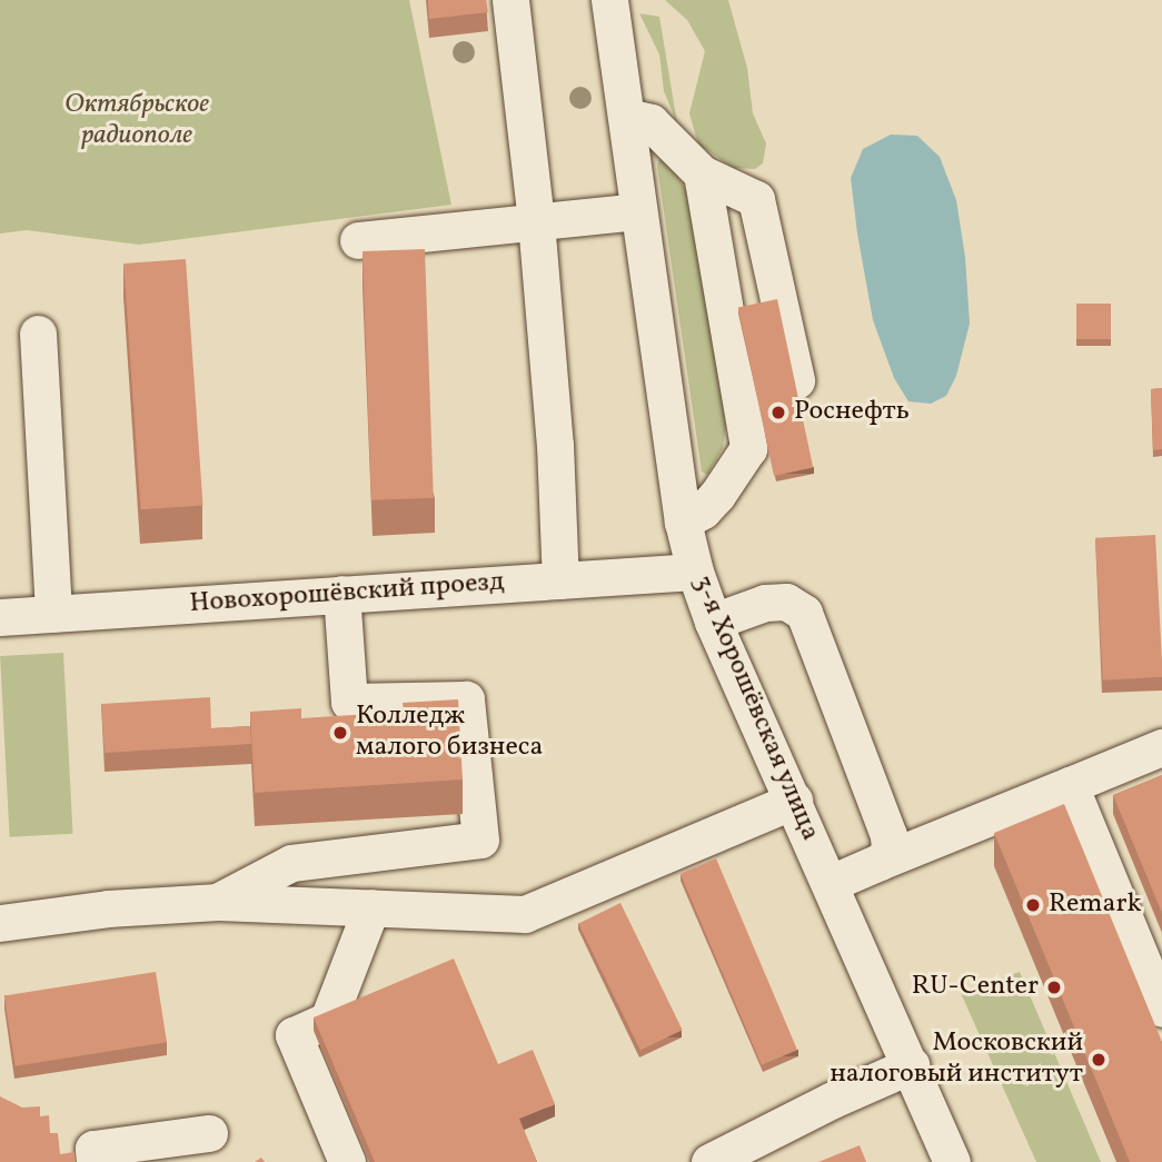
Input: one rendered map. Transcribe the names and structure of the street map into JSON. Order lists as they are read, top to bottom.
{
  "streets": {
    "street": ["Новохорошёвский проезд", "3-я Хорошёвская улица"]
  },
  "crossings": [
    ["Новохорошёвский проезд", "3-я Хорошёвская улица"]
  ],
  "parks": ["Октябрьское радиополе"],
  "places": [
    "Роснефть",
    "Колледж малого бизнеса",
    "Remark",
    "RU-Center",
    "Московский налоговый институт"
  ]
}
